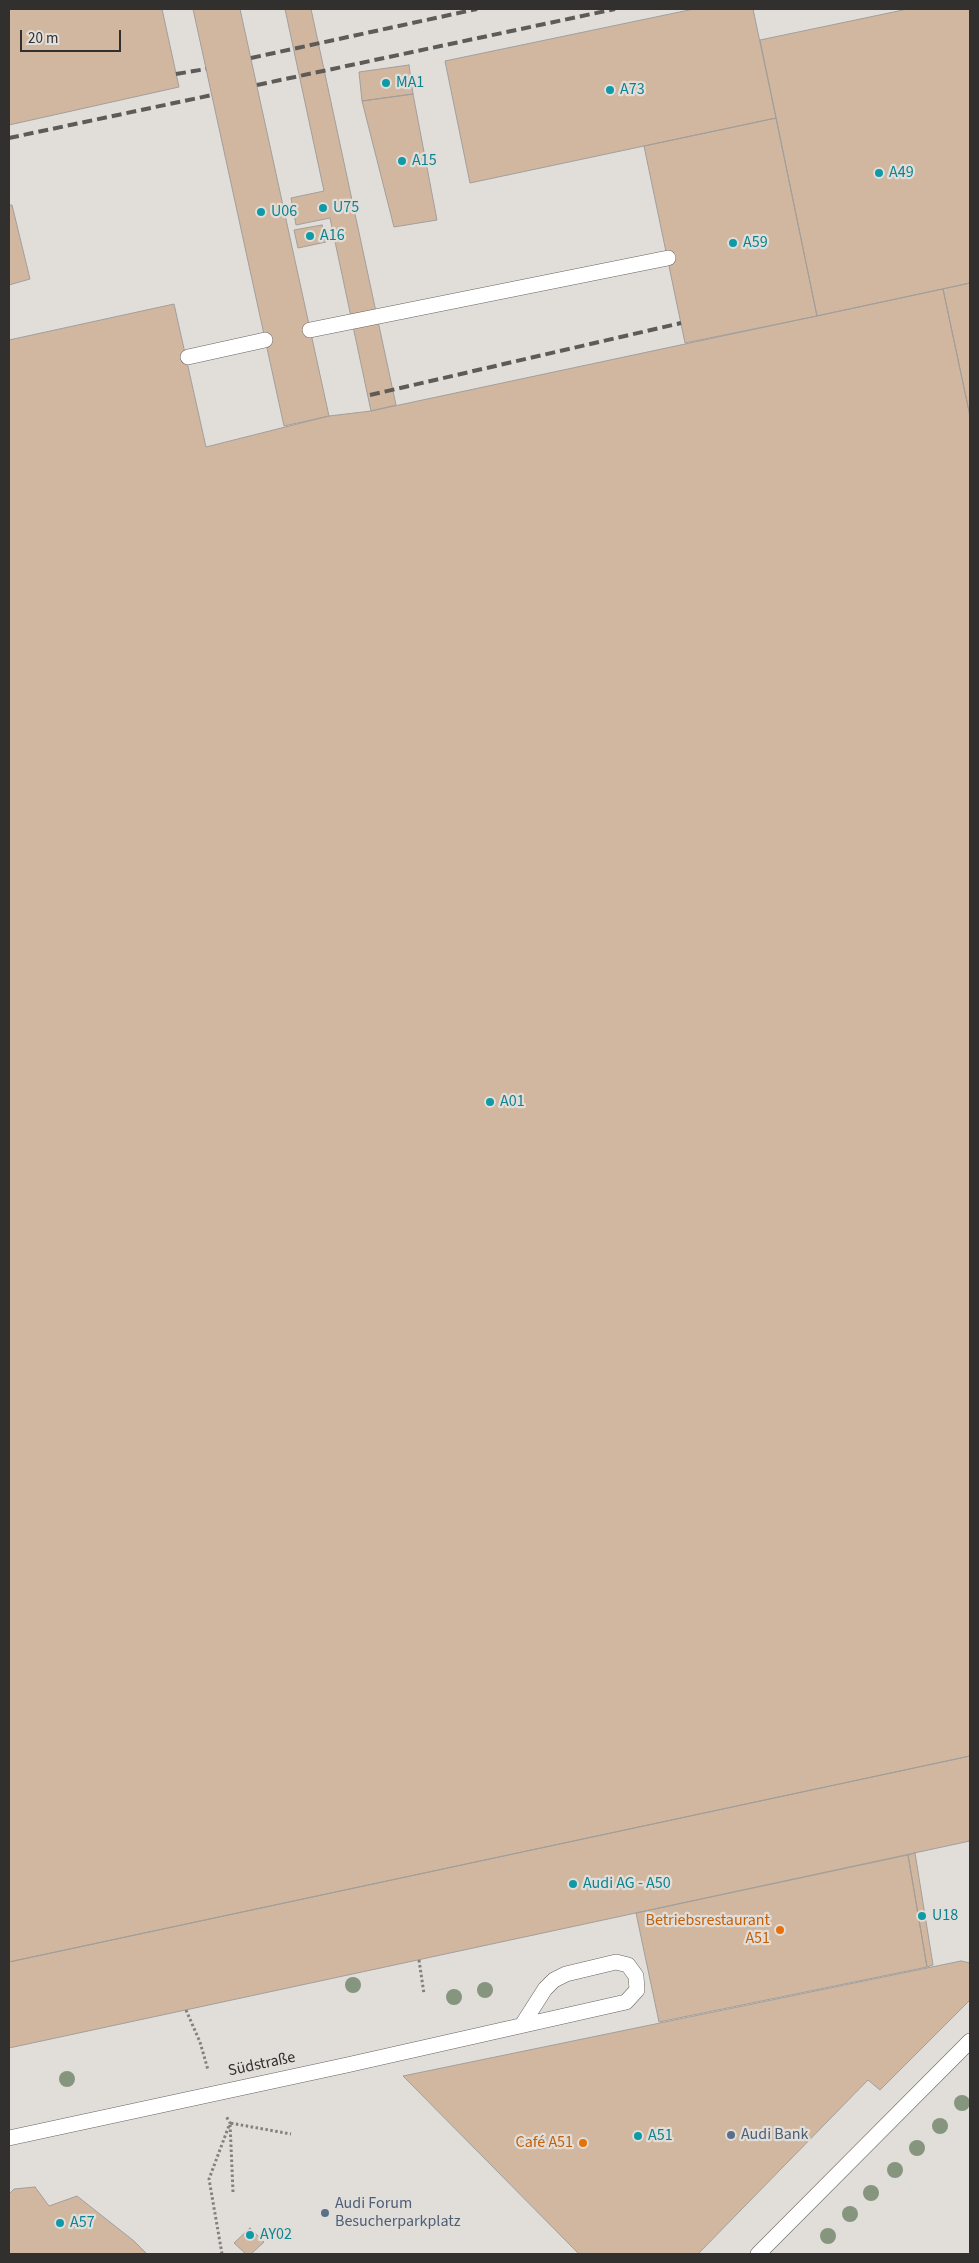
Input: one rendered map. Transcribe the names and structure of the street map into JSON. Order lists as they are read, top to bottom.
{
  "streets": {
    "lane": ["Südstraße"]
  },
  "places": [
    "MA1",
    "A73",
    "A15",
    "A49",
    "U75",
    "U06",
    "A16",
    "A59",
    "A01",
    "Audi AG - A50",
    "U18",
    "Betriebsrestaurant A51",
    "Audi Bank",
    "A51",
    "Café A51",
    "Audi Forum Besucherparkplatz",
    "A57",
    "AY02"
  ],
  "scale_bar": "20 m"
}
